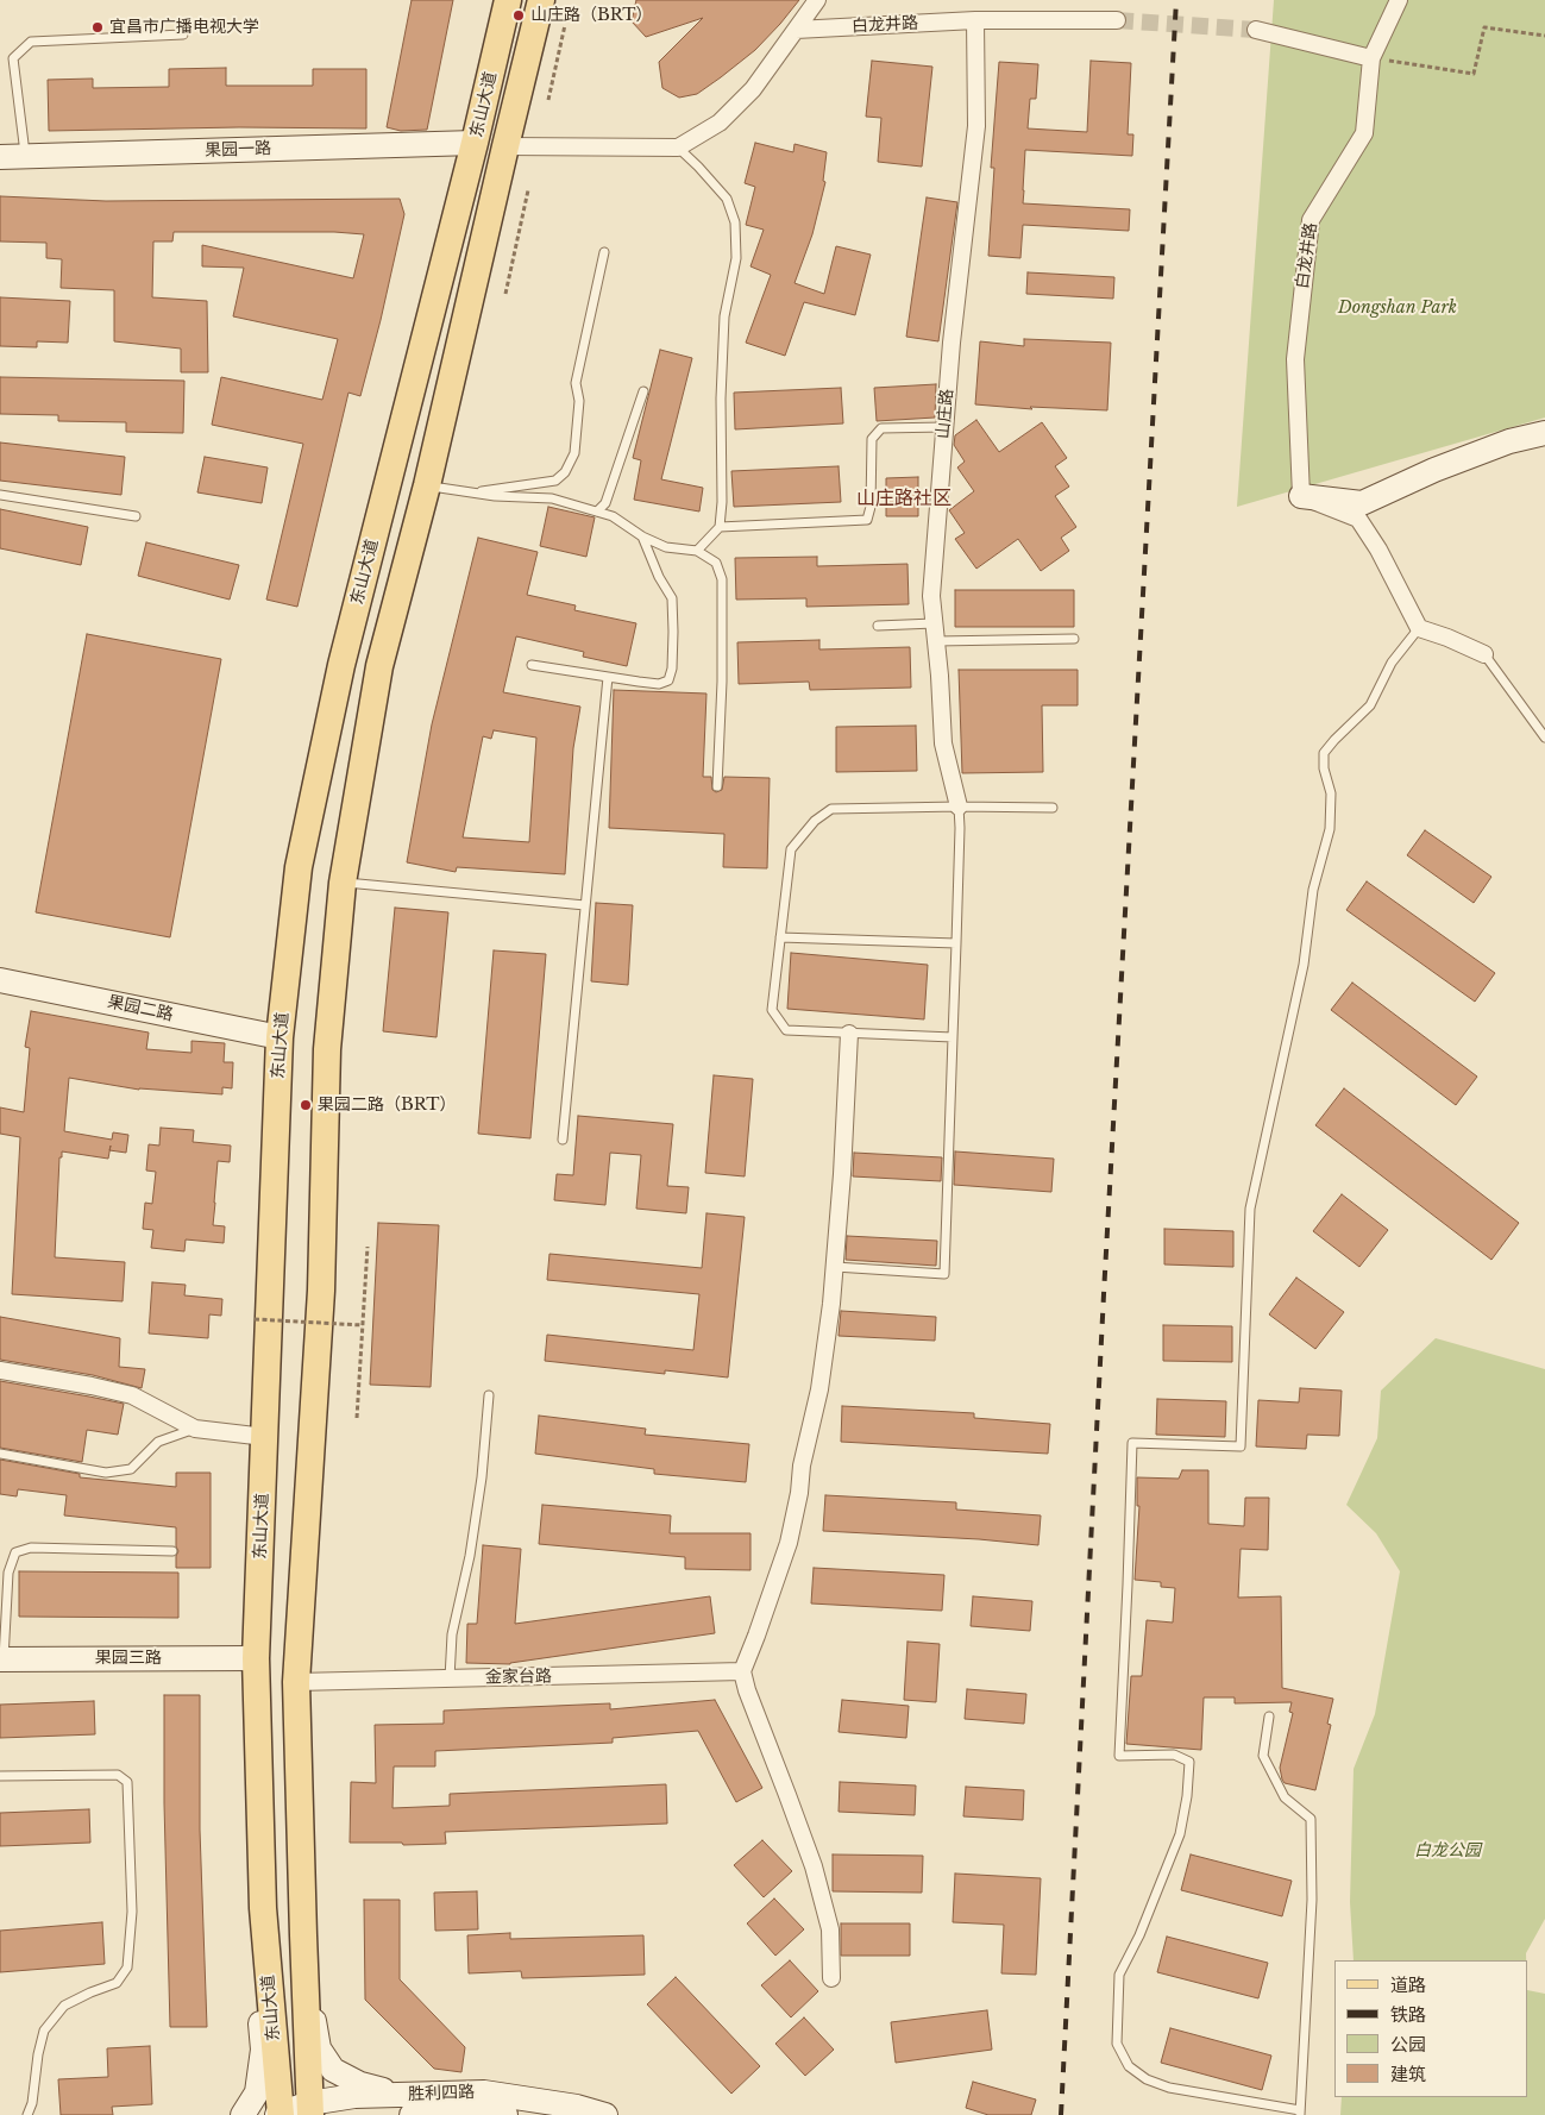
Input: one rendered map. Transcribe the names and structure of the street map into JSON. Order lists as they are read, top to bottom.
{
  "streets": {
    "main road": ["东山大道"],
    "street": [
      "白龙井路",
      "果园一路",
      "山庄路",
      "果园二路",
      "果园三路",
      "金家台路",
      "胜利四路"
    ]
  },
  "crossings": [
    ["白龙井路", "山庄路"],
    ["东山大道", "果园一路"],
    ["东山大道", "果园二路"],
    ["东山大道", "果园三路"],
    ["东山大道", "金家台路"],
    ["东山大道", "胜利四路"]
  ],
  "districts": ["山庄路社区"],
  "parks": ["Dongshan Park", "白龙公园"],
  "places": ["山庄路（BRT）", "宜昌市广播电视大学", "果园二路（BRT）"],
  "legend": [
    "道路",
    "铁路",
    "公园",
    "建筑"
  ]
}
